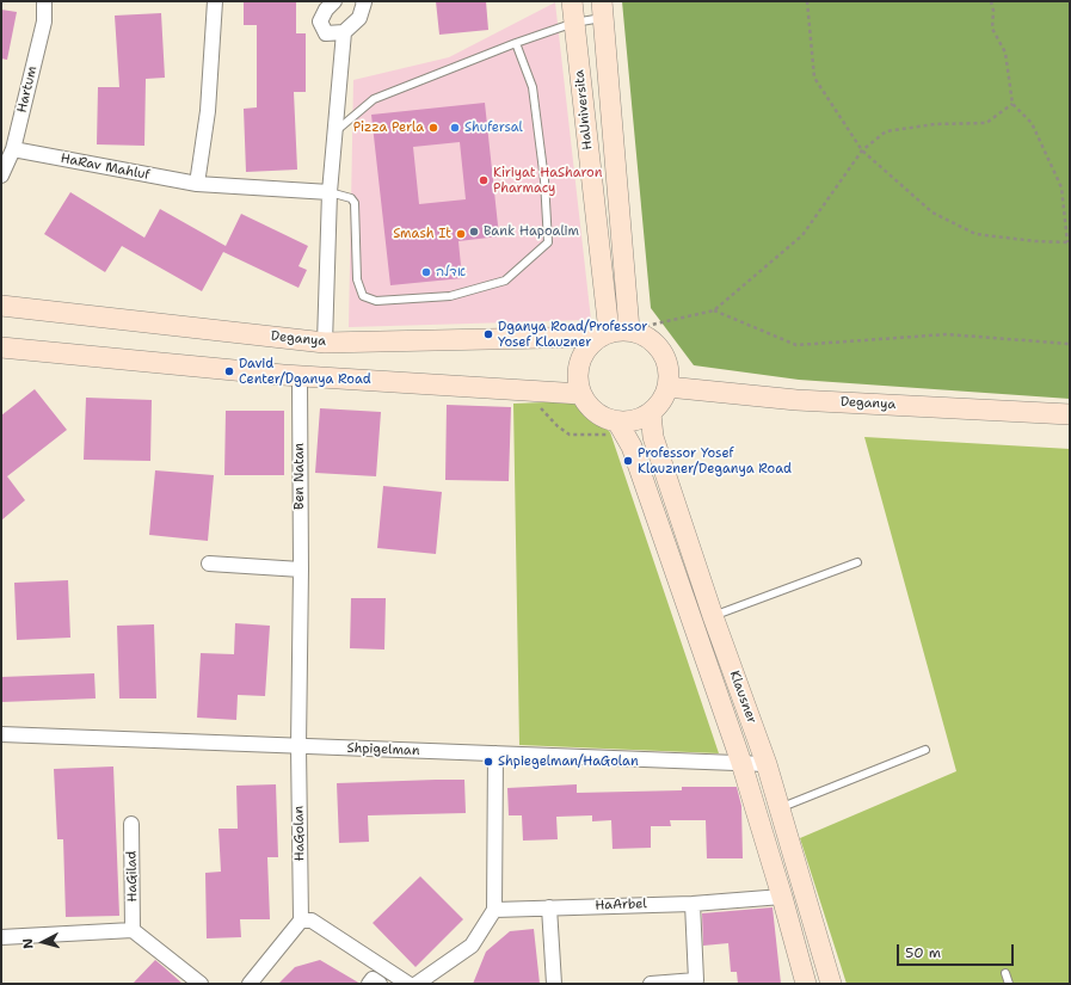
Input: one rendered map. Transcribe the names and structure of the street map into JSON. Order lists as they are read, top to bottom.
{
  "streets": {
    "street": [
      "Hartum",
      "HaUniversita",
      "HaRav Mahluf",
      "Deganya",
      "Ben Natan",
      "Klausner",
      "Shpigelman",
      "HaGolan",
      "HaGilad",
      "HaArbel"
    ]
  },
  "crossings": [
    ["Hartum", "HaRav Mahluf"],
    ["HaUniversita", "Deganya"],
    ["HaUniversita", "Klausner"],
    ["Deganya", "Klausner"],
    ["Ben Natan", "Shpigelman"],
    ["Ben Natan", "HaGolan"],
    ["Klausner", "Shpigelman"],
    ["Klausner", "HaArbel"],
    ["Shpigelman", "HaGolan"]
  ],
  "places": [
    "Pizza Perla",
    "Shufersal",
    "Kiriyat HaSharon Pharmacy",
    "Bank Hapoalim",
    "Smash It",
    "אדלה",
    "Dganya Road/Professor Yosef Klauzner",
    "David Center/Dganya Road",
    "Professor Yosef Klauzner/Deganya Road",
    "Shpiegelman/HaGolan"
  ],
  "scale_bar": "50 m",
  "north": "left"
}
